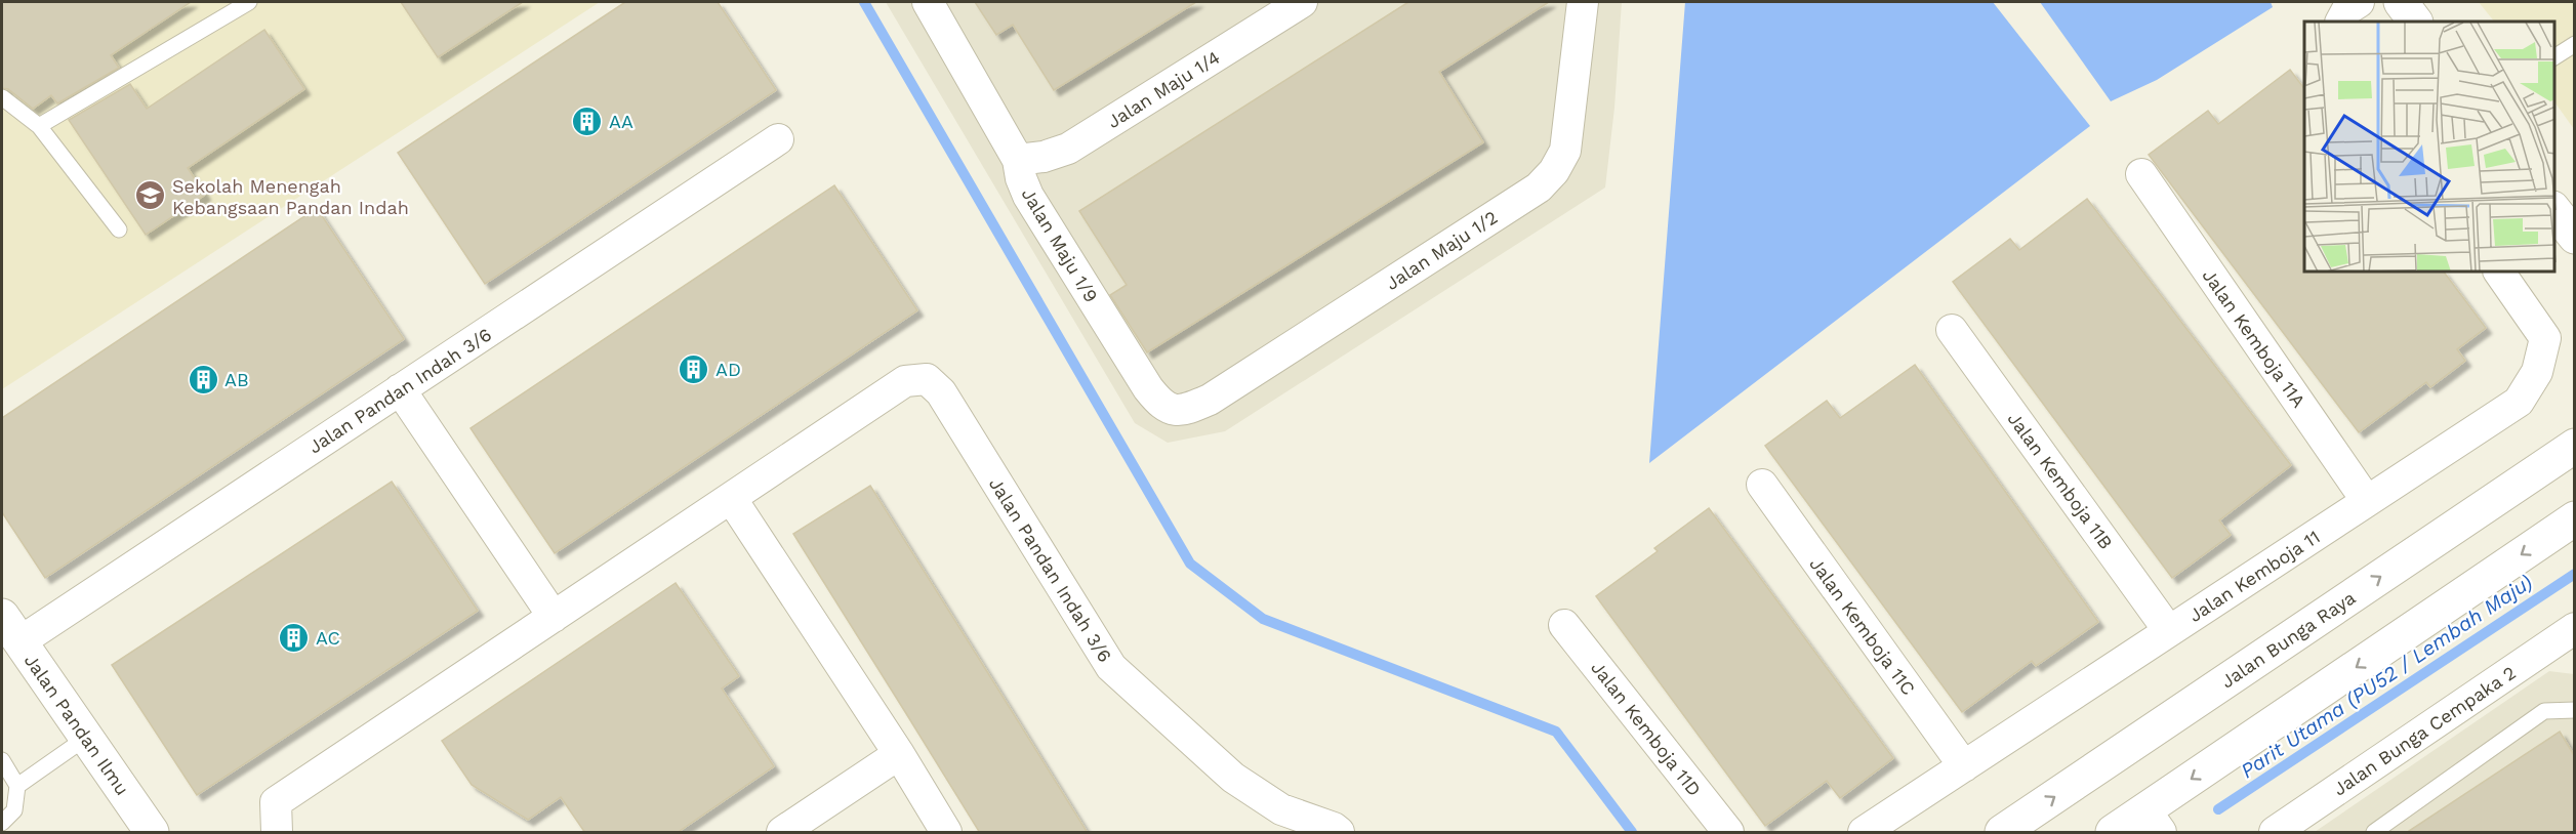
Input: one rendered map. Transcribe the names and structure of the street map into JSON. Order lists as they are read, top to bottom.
{
  "streets": {
    "street": [
      "Jalan Maju 1/4",
      "Jalan Maju 1/9",
      "Jalan Maju 1/2",
      "Jalan Kemboja 11A",
      "Jalan Pandan Indah 3/6",
      "Jalan Kemboja 11B",
      "Jalan Kemboja 11",
      "Jalan Kemboja 11C",
      "Jalan Bunga Raya",
      "Jalan Pandan Ilmu",
      "Jalan Kemboja 11D",
      "Jalan Bunga Cempaka 2"
    ]
  },
  "crossings": [
    ["Jalan Maju 1/4", "Jalan Maju 1/9"],
    ["Jalan Maju 1/9", "Jalan Maju 1/2"],
    ["Jalan Kemboja 11A", "Jalan Kemboja 11"],
    ["Jalan Pandan Indah 3/6", "Jalan Pandan Ilmu"],
    ["Jalan Kemboja 11B", "Jalan Kemboja 11"],
    ["Jalan Kemboja 11", "Jalan Kemboja 11C"]
  ],
  "water": ["Parit Utama (PU52 / Lembah Maju)"],
  "places": {
    "building": [
      "AA",
      "AD",
      "AB",
      "AC"
    ],
    "school or university": ["Sekolah Menengah Kebangsaan Pandan Indah"]
  }
}
